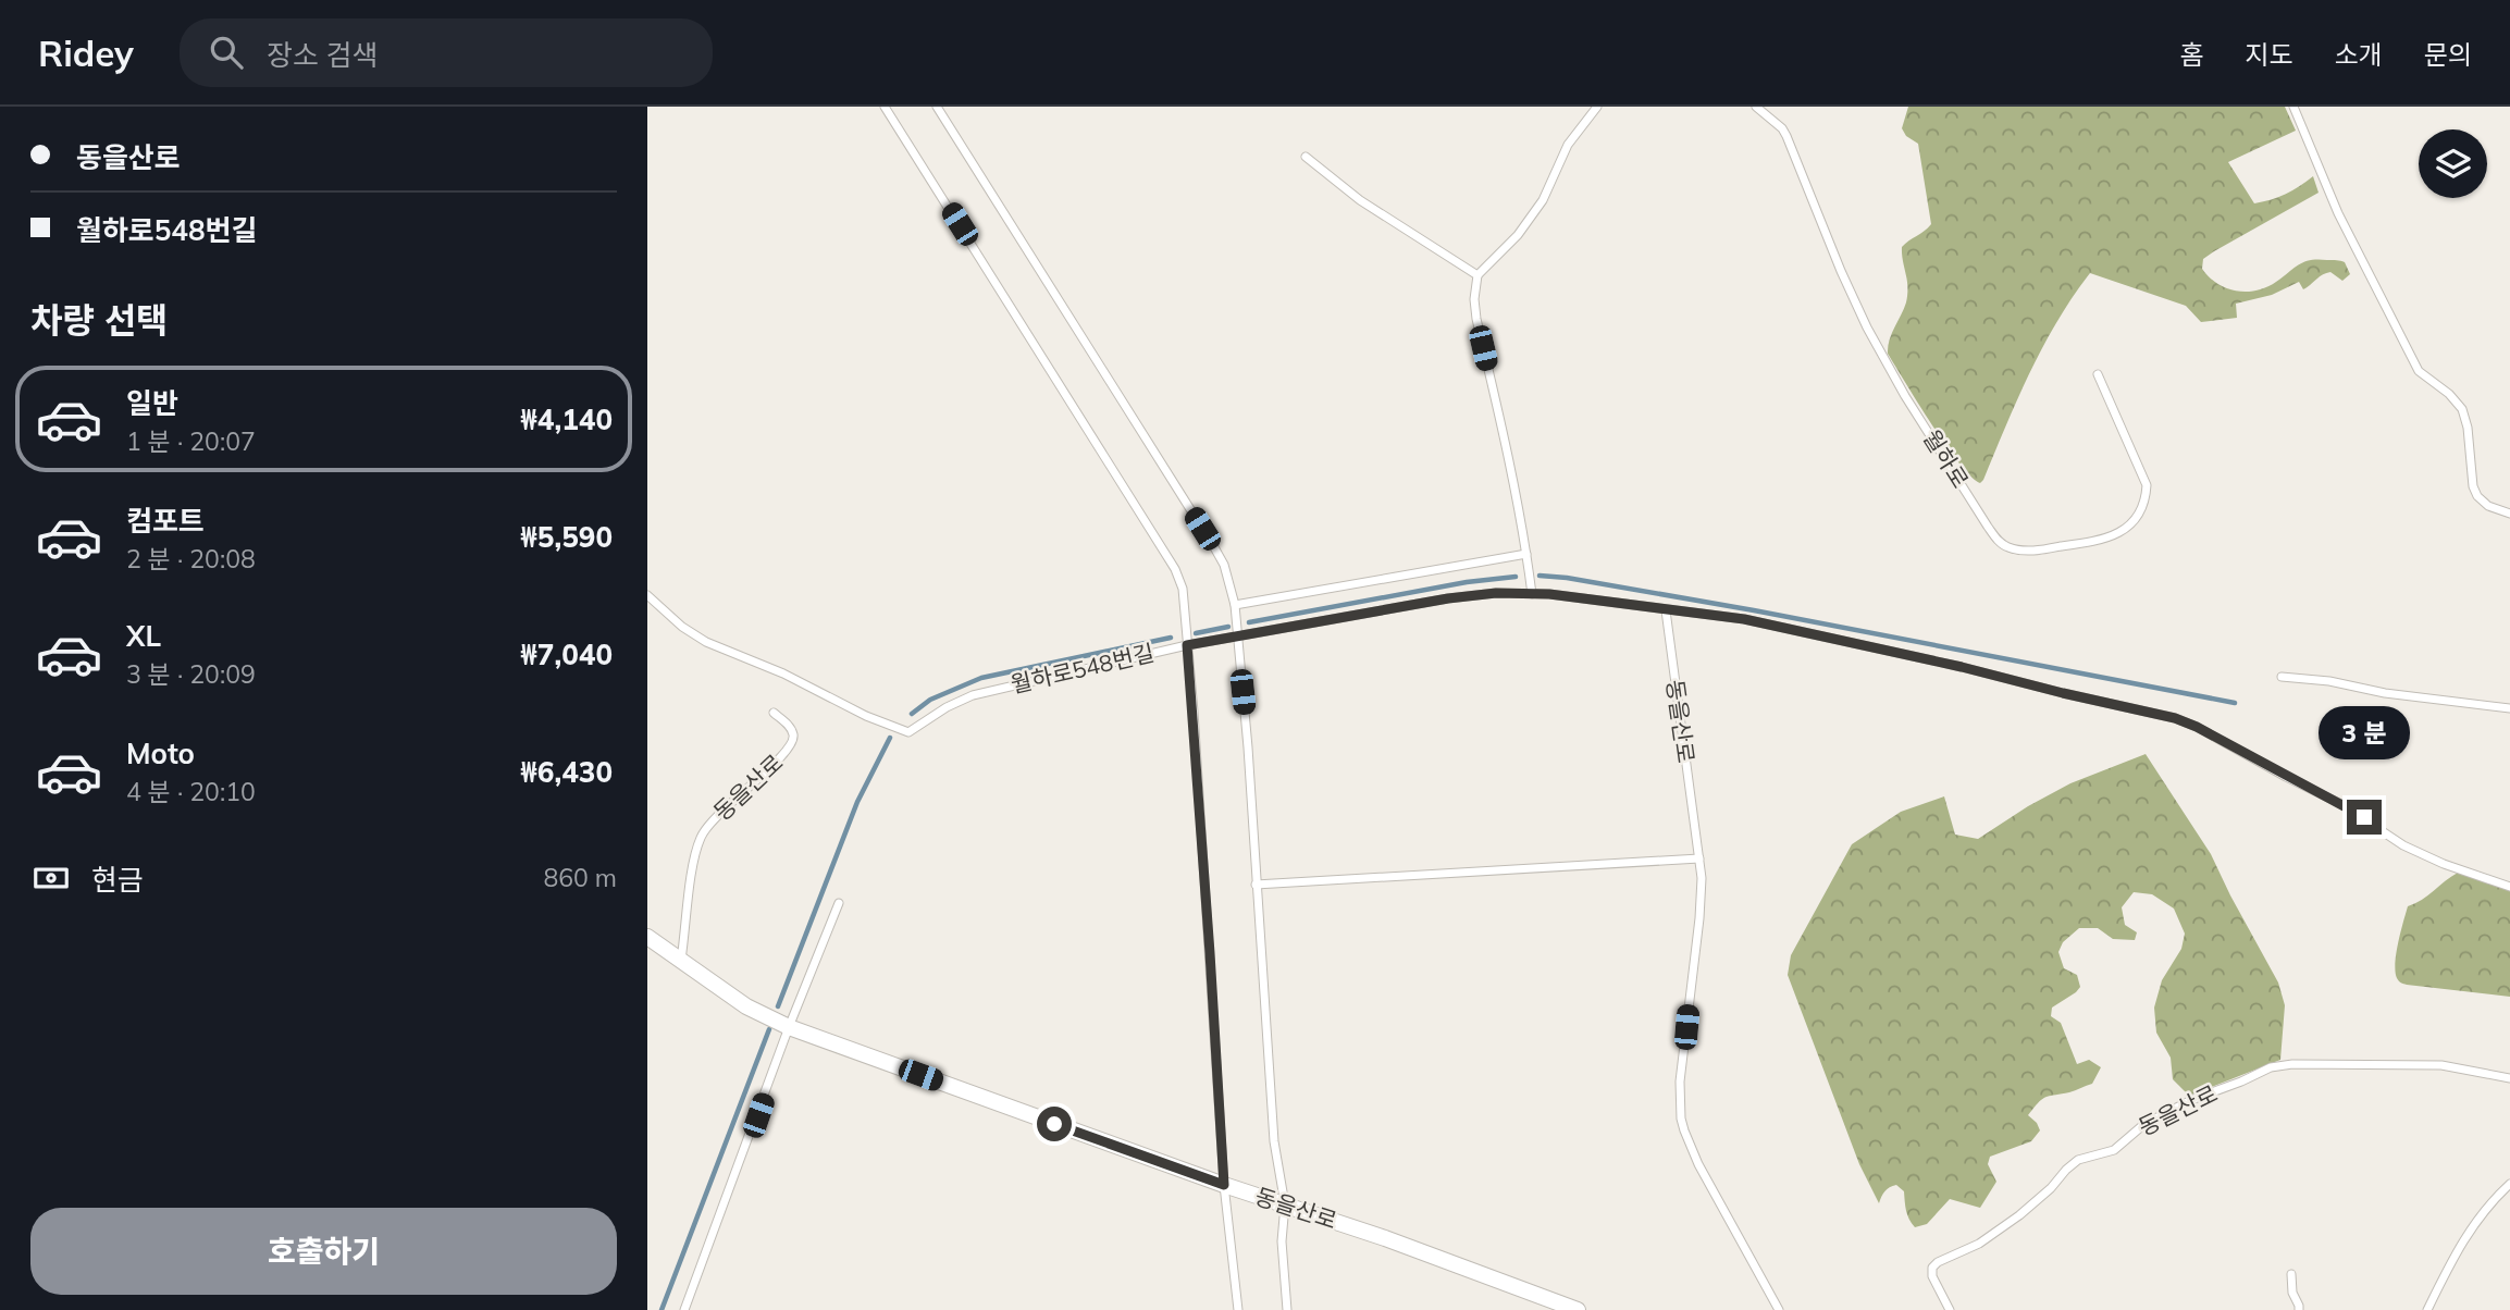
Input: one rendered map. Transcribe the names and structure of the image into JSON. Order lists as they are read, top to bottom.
{
  "streets": {
    "street": ["동을산로"],
    "lane": ["월하로", "월하로548번길"]
  },
  "crossings": [
    ["월하로548번길", "동을산로"]
  ],
  "page": {
    "header": "Ridey",
    "search": "장소 검색",
    "nav": [
      "홈",
      "지도",
      "소개",
      "문의"
    ],
    "banner": ["동을산로", "월하로548번길"],
    "heading": "차량 선택",
    "list": [
      {
        "name": "일반",
        "note": "1 분 · 20:07",
        "value": "₩4,140"
      },
      {
        "name": "컴포트",
        "note": "2 분 · 20:08",
        "value": "₩5,590"
      },
      {
        "name": "XL",
        "note": "3 분 · 20:09",
        "value": "₩7,040"
      },
      {
        "name": "Moto",
        "note": "4 분 · 20:10",
        "value": "₩6,430"
      }
    ],
    "bubble": "3 분",
    "pay": ["현금", "860 m"],
    "buttons": "호출하기"
  }
}
